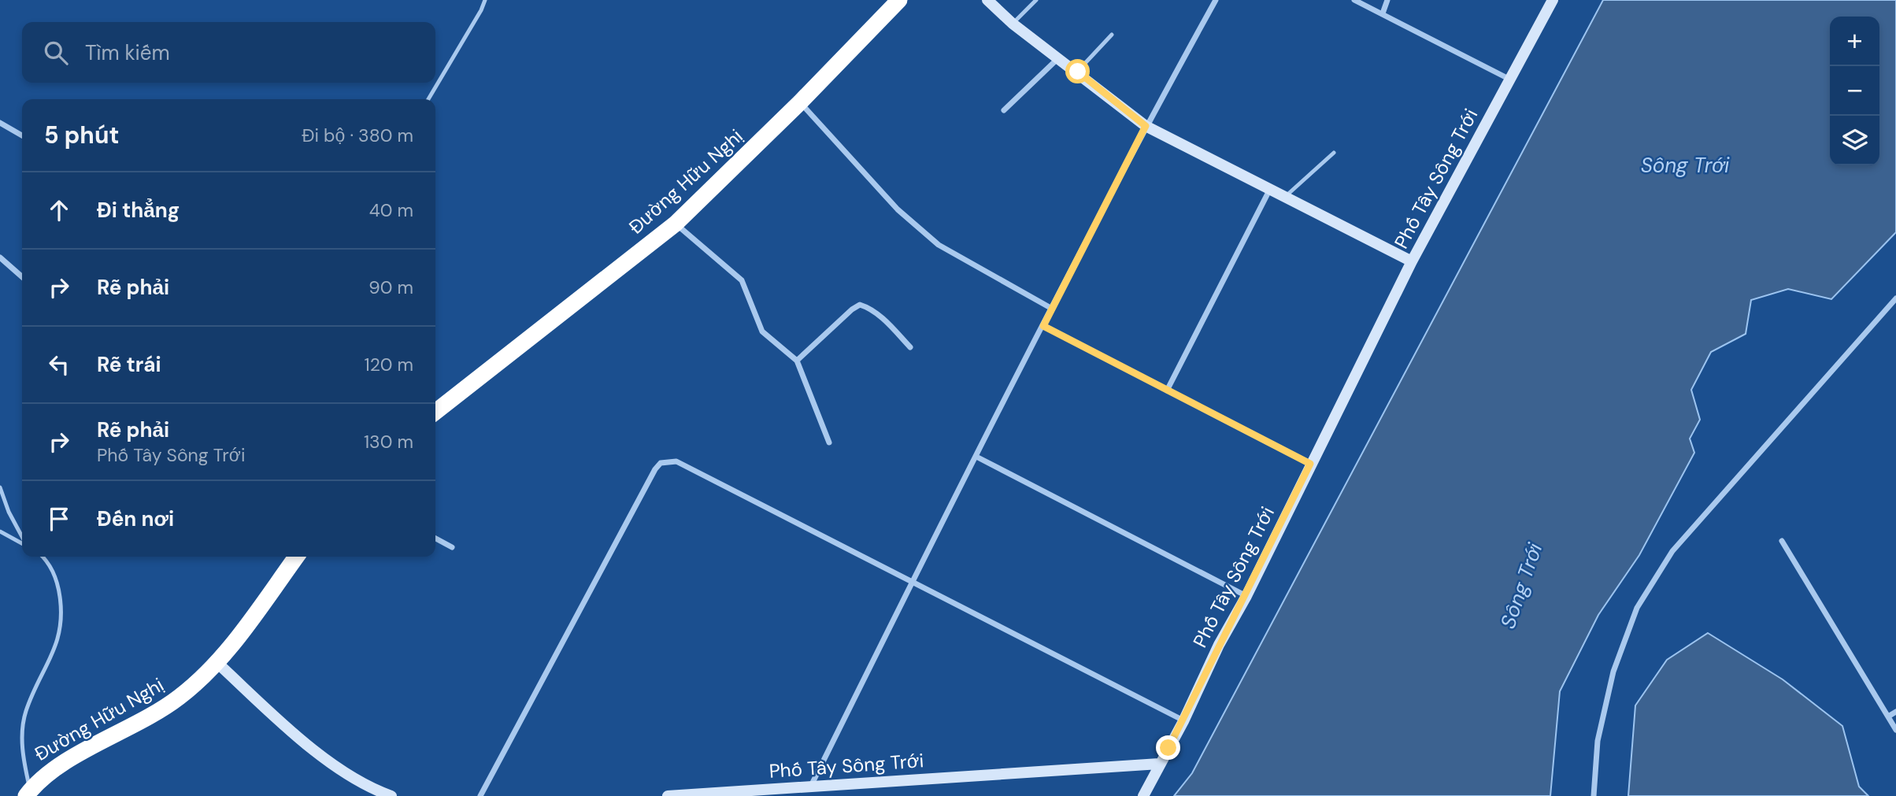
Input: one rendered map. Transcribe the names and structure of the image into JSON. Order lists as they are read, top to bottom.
{
  "streets": {
    "highway": ["Đường Hữu Nghị"],
    "street": ["Phố Tây Sông Trới"]
  },
  "water": ["Sông Trới"],
  "page": {
    "map_buttons": ["+", "−"],
    "search": "Tìm kiếm",
    "heading": ["5 phút", "Đi bộ · 380 m"],
    "list": [
      ["Đi thẳng", "40 m"],
      ["Rẽ phải", "90 m"],
      ["Rẽ trái", "120 m"],
      ["Rẽ phải", "Phố Tây Sông Trới", "130 m"],
      "Đến nơi"
    ]
  }
}
